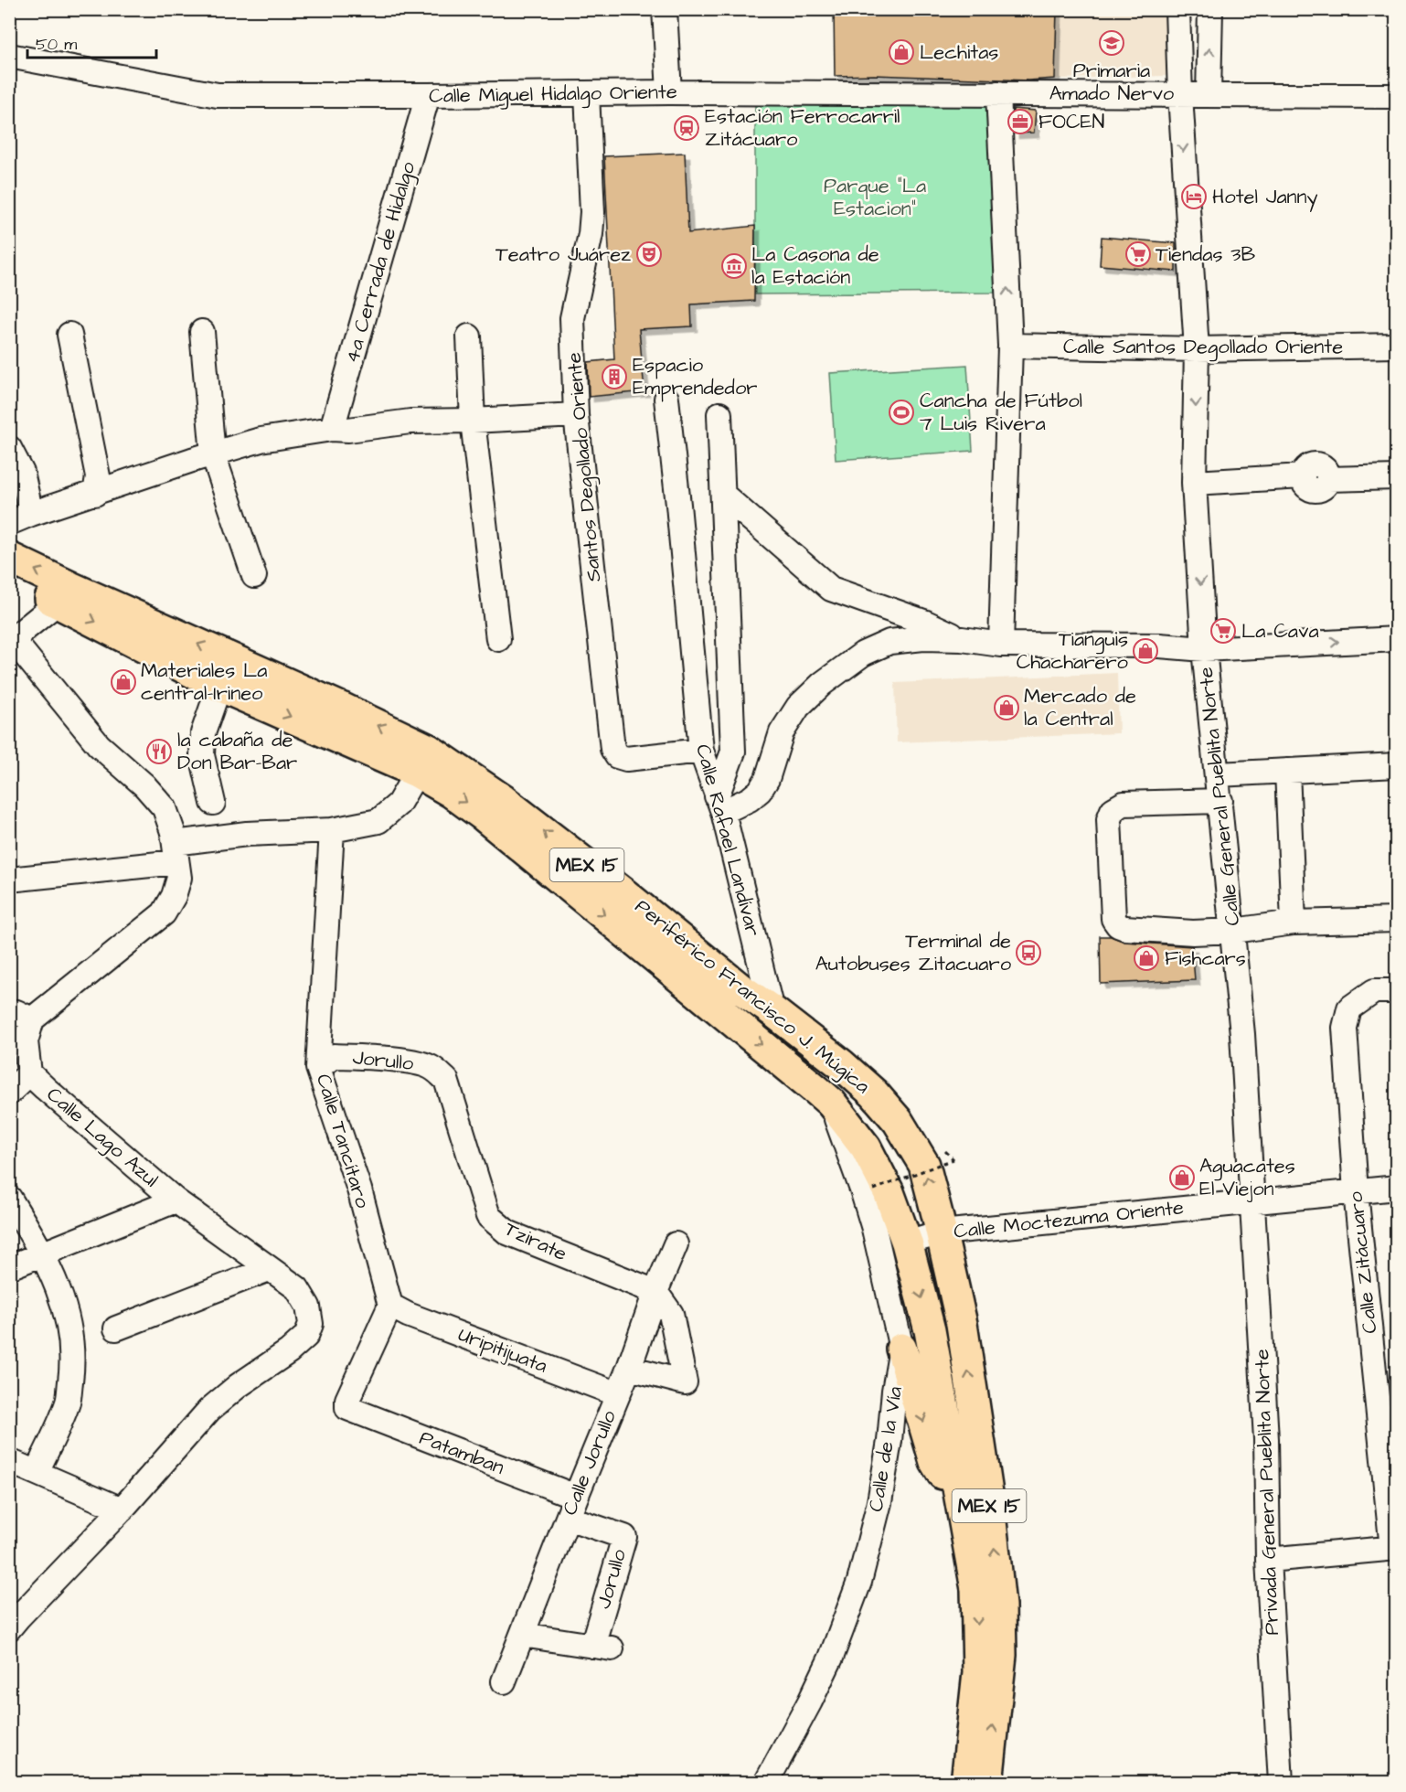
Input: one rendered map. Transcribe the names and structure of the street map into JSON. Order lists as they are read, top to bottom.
{
  "streets": {
    "main road": ["MEX 15", "Periférico Francisco J. Múgica"],
    "street": [
      "Calle Miguel Hidalgo Oriente",
      "4a Cerrada de Hidalgo",
      "Calle Santos Degollado Oriente",
      "Santos Degollado Oriente",
      "Calle General Pueblita Norte",
      "Calle Rafael Landívar",
      "Jorullo",
      "Calle Lago Azul",
      "Calle Tancítaro",
      "Calle Moctezuma Oriente",
      "Tzirate",
      "Calle Zitácuaro",
      "Uripitijuata",
      "Calle de la Vía",
      "Patamban",
      "Calle Jorullo",
      "Privada General Pueblita Norte"
    ]
  },
  "crossings": [
    ["Calle Miguel Hidalgo Oriente", "4a Cerrada de Hidalgo"],
    ["Calle Miguel Hidalgo Oriente", "Santos Degollado Oriente"],
    ["Calle Miguel Hidalgo Oriente", "Calle General Pueblita Norte"],
    ["Calle Santos Degollado Oriente", "Calle General Pueblita Norte"],
    ["Santos Degollado Oriente", "Calle Rafael Landívar"],
    ["Calle General Pueblita Norte", "Calle Moctezuma Oriente"],
    ["Calle General Pueblita Norte", "Privada General Pueblita Norte"],
    ["Calle Rafael Landívar", "Periférico Francisco J. Múgica"],
    ["Periférico Francisco J. Múgica", "Calle Moctezuma Oriente"],
    ["Periférico Francisco J. Múgica", "Calle de la Vía"],
    ["Jorullo", "Calle Tancítaro"],
    ["Jorullo", "Tzirate"],
    ["Jorullo", "Patamban"],
    ["Jorullo", "Calle Jorullo"],
    ["Calle Tancítaro", "Uripitijuata"],
    ["Calle Tancítaro", "Patamban"],
    ["Calle Moctezuma Oriente", "Calle Zitácuaro"],
    ["Calle Moctezuma Oriente", "Privada General Pueblita Norte"],
    ["Tzirate", "Calle Jorullo"],
    ["Uripitijuata", "Patamban"],
    ["Uripitijuata", "Calle Jorullo"],
    ["Patamban", "Calle Jorullo"]
  ],
  "parks": ["Parque \"La Estacion\""],
  "places": {
    "school or university": ["Primaria Amado Nervo"],
    "shop": [
      "Lechitas",
      "Tianguis Chacharero",
      "Materiales La central-Irineo",
      "Mercado de la Central",
      "Fishcars",
      "Aguacates El Viejon"
    ],
    "office": ["FOCEN"],
    "station": ["Estación Ferrocarril Zitácuaro"],
    "hotel": ["Hotel Janny"],
    "theatre": ["Teatro Juárez"],
    "supermarket": ["Tiendas 3B", "La Cava"],
    "museum": ["La Casona de la Estación"],
    "building": ["Espacio Emprendedor"],
    "sports": ["Cancha de Fútbol 7 Luis Rivera"],
    "restaurant": ["la cabaña de Don Bar-Bar"],
    "bus stop": ["Terminal de Autobuses Zitacuaro"]
  },
  "scale_bar": "50 m"
}
